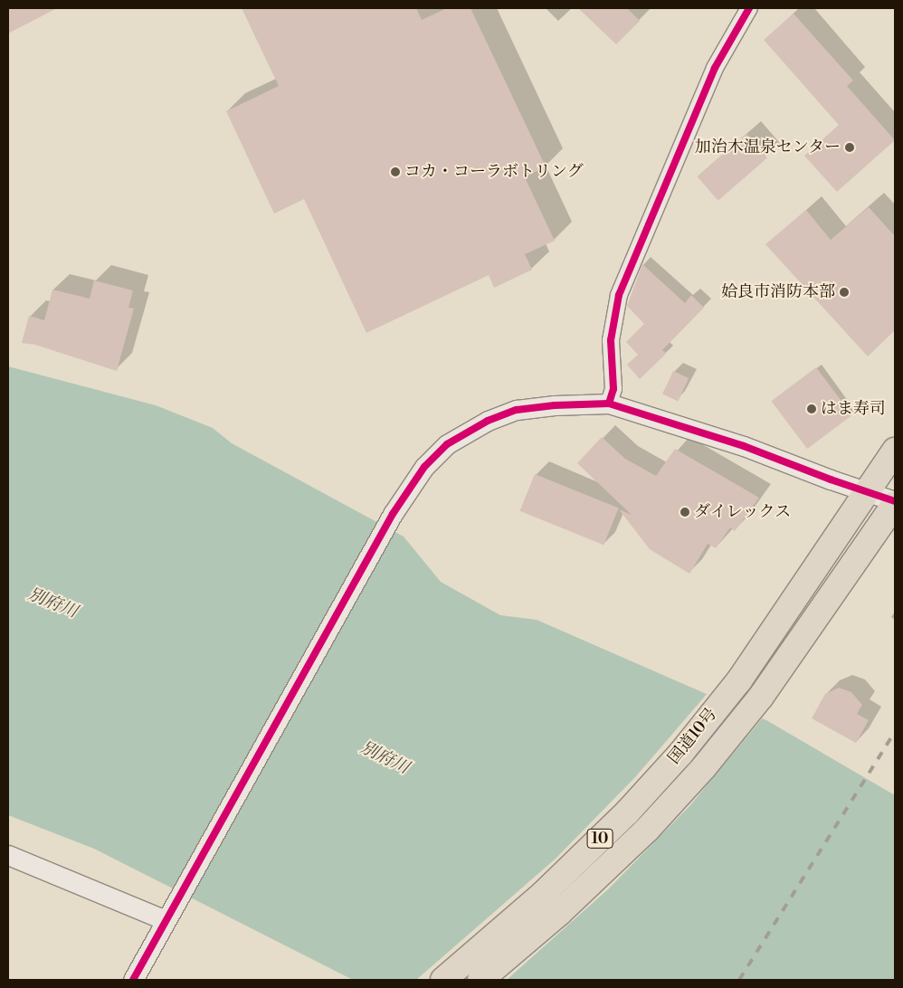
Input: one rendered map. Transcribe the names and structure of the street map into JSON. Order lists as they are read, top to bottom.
{
  "streets": {
    "highway": ["国道10号", "10"]
  },
  "water": ["別府川"],
  "places": [
    "加治木温泉センター",
    "コカ・コーラボトリング",
    "姶良市消防本部",
    "はま寿司",
    "ダイレックス"
  ]
}
